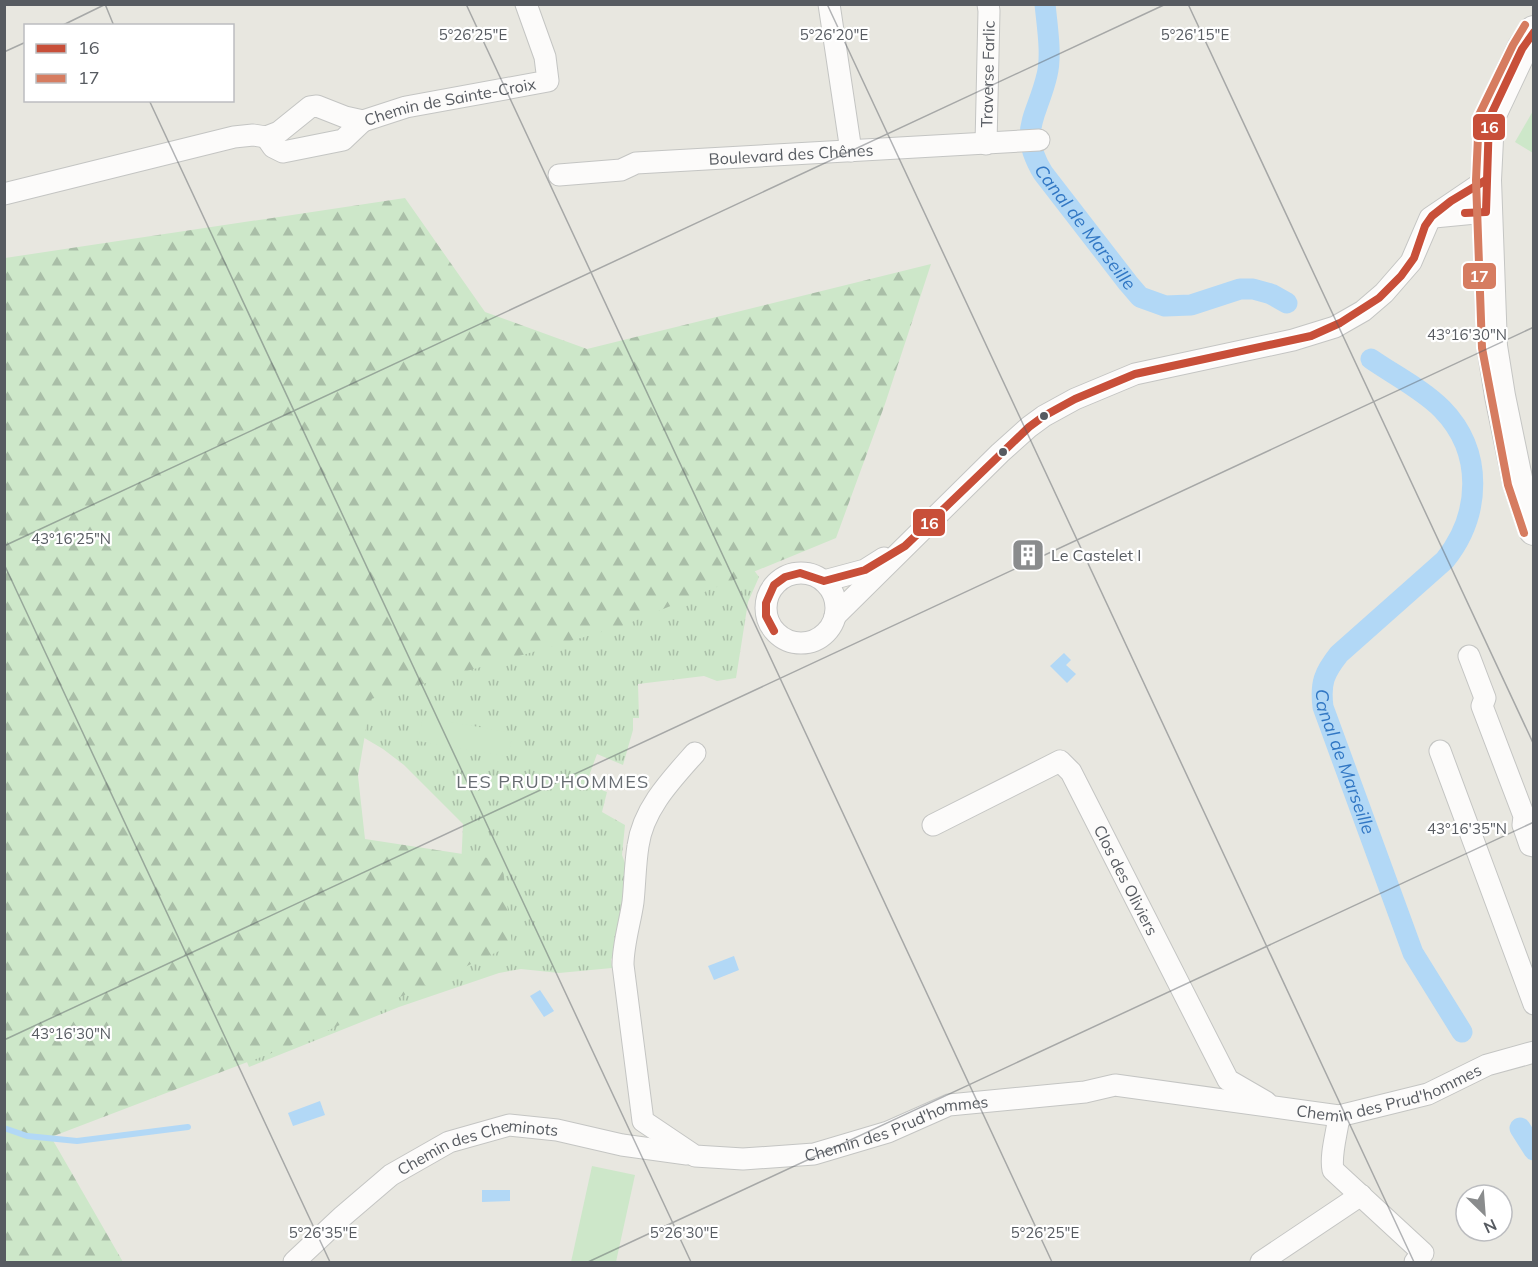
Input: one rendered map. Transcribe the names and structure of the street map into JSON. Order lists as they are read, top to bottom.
{
  "streets": {
    "street": [
      "Traverse Farlic",
      "Chemin de Sainte-Croix",
      "Boulevard des Chênes",
      "Clos des Oliviers",
      "Chemin des Prud'hommes",
      "Chemin des Cheminots"
    ]
  },
  "crossings": [
    ["Traverse Farlic", "Boulevard des Chênes"],
    ["Clos des Oliviers", "Chemin des Prud'hommes"],
    ["Chemin des Prud'hommes", "Chemin des Cheminots"]
  ],
  "districts": ["LES PRUD'HOMMES"],
  "water": ["Canal de Marseille"],
  "places": {
    "building": ["Le Castelet I"]
  },
  "lines": ["transit line 17", "transit line 16"],
  "legend": ["16", "17"],
  "north": "bottom right",
  "coordinates": [
    "5°26'25\"E",
    "5°26'20\"E",
    "5°26'15\"E",
    "43°16'30\"N",
    "43°16'25\"N",
    "43°16'35\"N",
    "5°26'35\"E",
    "5°26'30\"E"
  ]
}
